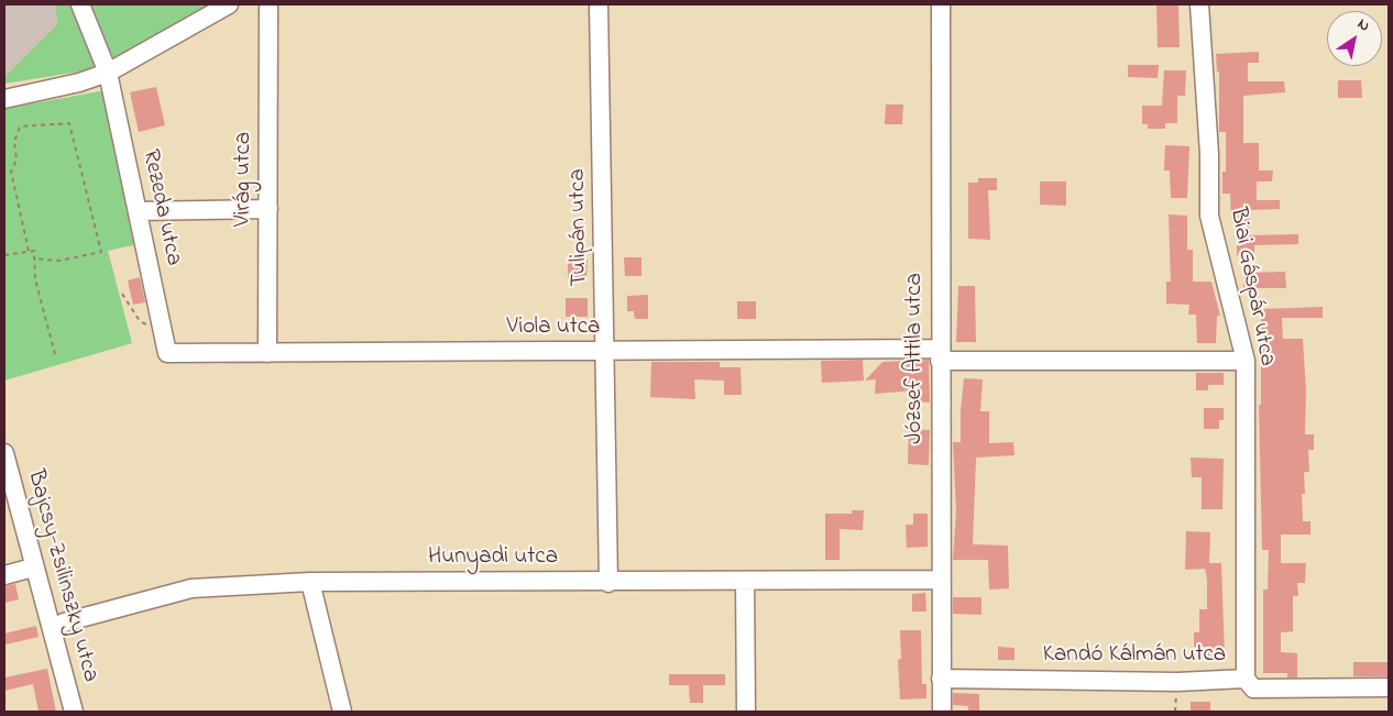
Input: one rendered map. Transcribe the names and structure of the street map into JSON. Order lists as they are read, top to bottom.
{
  "streets": {
    "street": [
      "Virág utca",
      "Rezeda utca",
      "Tulipán utca",
      "Biai Gáspár utca",
      "Viola utca",
      "József Attila utca",
      "Hunyadi utca",
      "Bajcsy-Zsilinszky utca",
      "Kandó Kálmán utca"
    ]
  },
  "crossings": [
    ["Virág utca", "Viola utca"],
    ["Rezeda utca", "Viola utca"],
    ["Tulipán utca", "Viola utca"],
    ["Tulipán utca", "Hunyadi utca"],
    ["Biai Gáspár utca", "Viola utca"],
    ["Biai Gáspár utca", "Kandó Kálmán utca"],
    ["Viola utca", "József Attila utca"],
    ["József Attila utca", "Hunyadi utca"],
    ["József Attila utca", "Kandó Kálmán utca"],
    ["Hunyadi utca", "Bajcsy-Zsilinszky utca"]
  ],
  "north": "top right"
}
